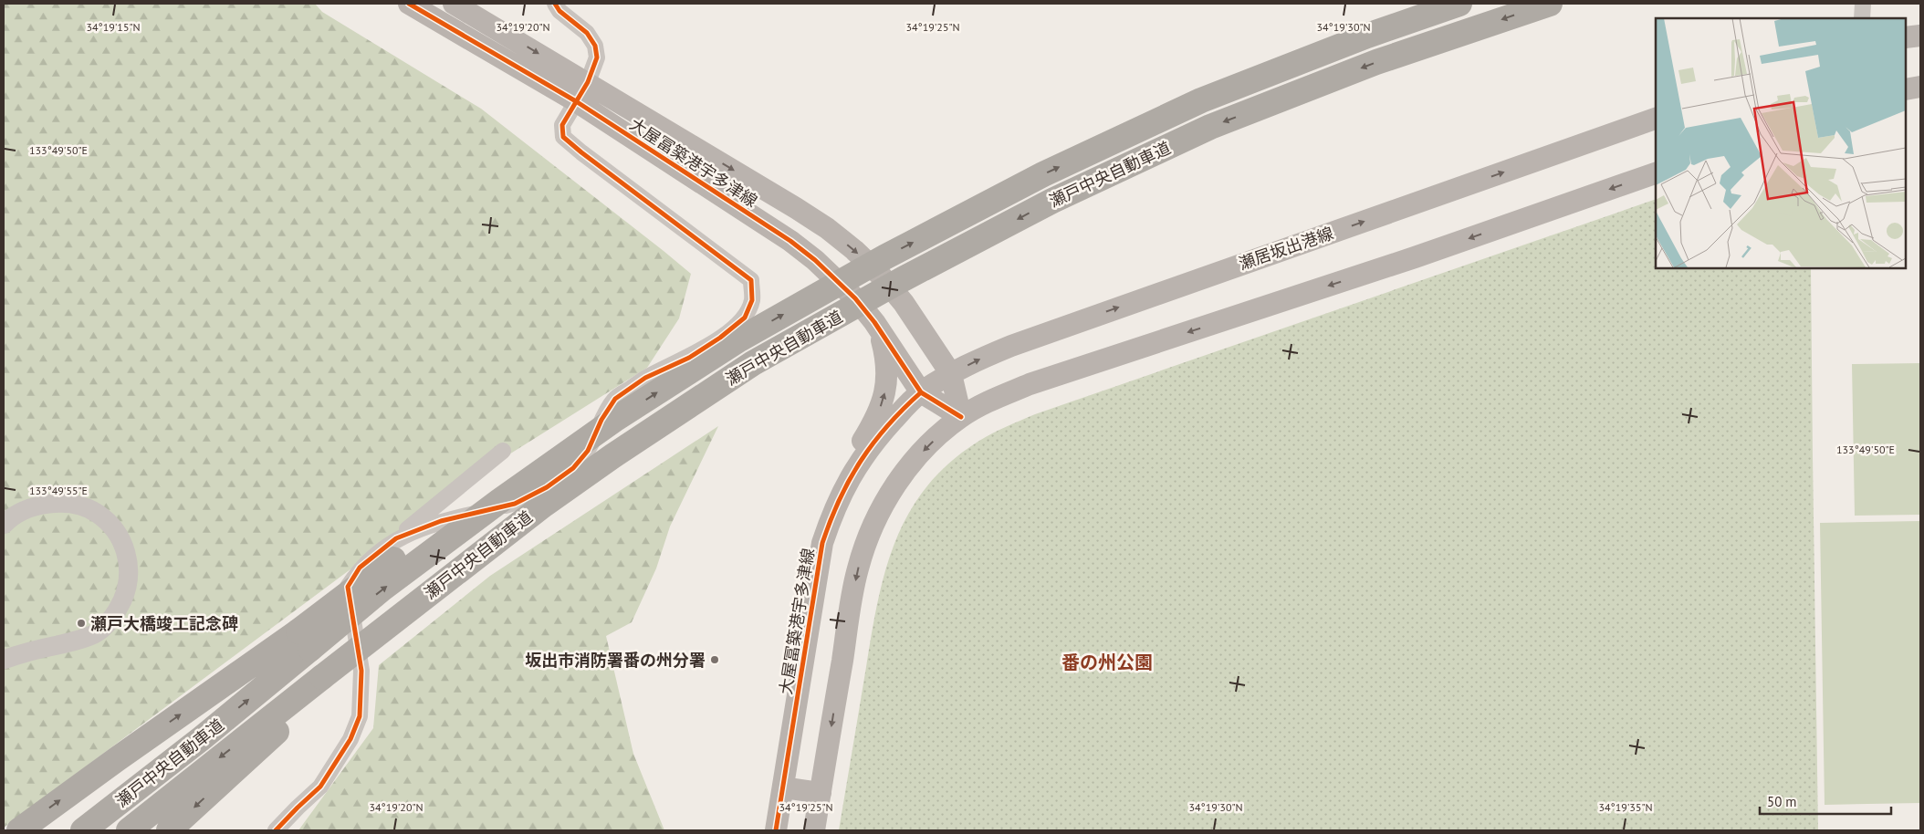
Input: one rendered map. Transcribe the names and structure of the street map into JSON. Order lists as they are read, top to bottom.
{
  "streets": {
    "highway": ["瀬戸中央自動車道"],
    "main road": ["大屋冨築港宇多津線", "瀬居坂出港線"]
  },
  "crossings": [
    ["大屋冨築港宇多津線", "瀬居坂出港線"]
  ],
  "districts": ["番の州公園"],
  "places": ["瀬戸大橋竣工記念碑", "坂出市消防署番の州分署"],
  "scale_bar": "50 m",
  "coordinates": [
    "34°19'20\"N",
    "34°19'25\"N",
    "34°19'30\"N",
    "34°19'15\"N",
    "133°49'50\"E",
    "133°49'55\"E",
    "34°19'35\"N"
  ]
}
